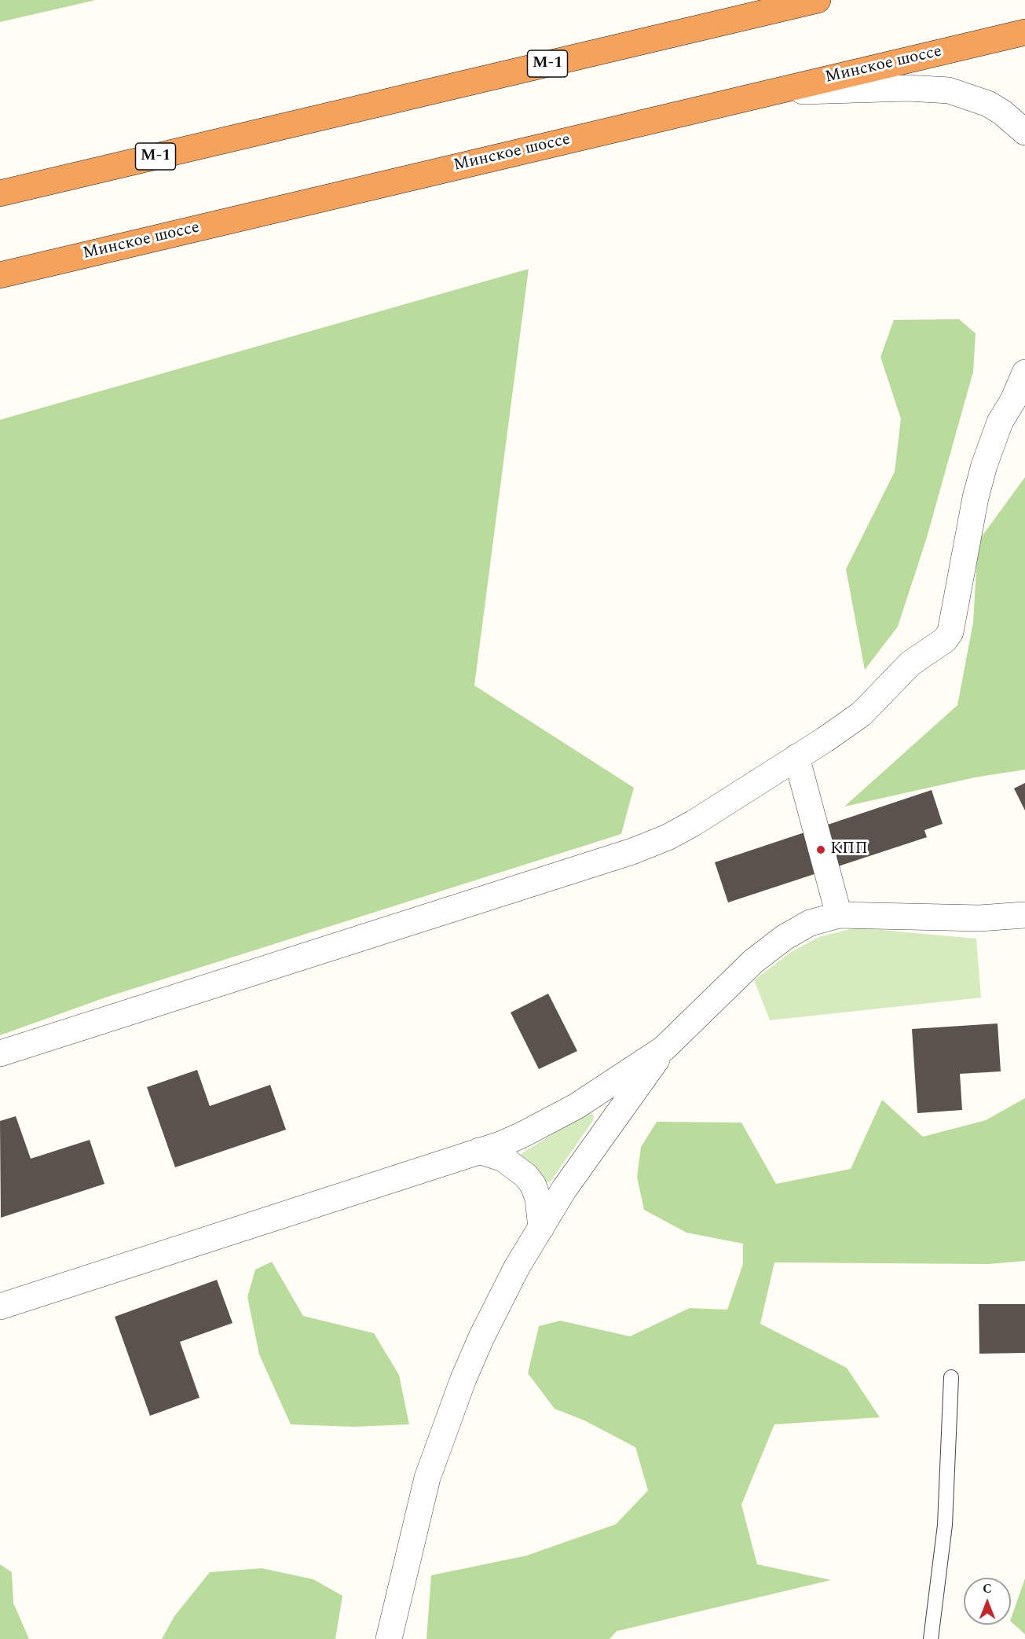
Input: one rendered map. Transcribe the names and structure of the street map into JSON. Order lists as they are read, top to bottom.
{
  "streets": {
    "highway": ["М-1", "Минское шоссе"]
  },
  "places": ["КПП"],
  "north": "top"
}
